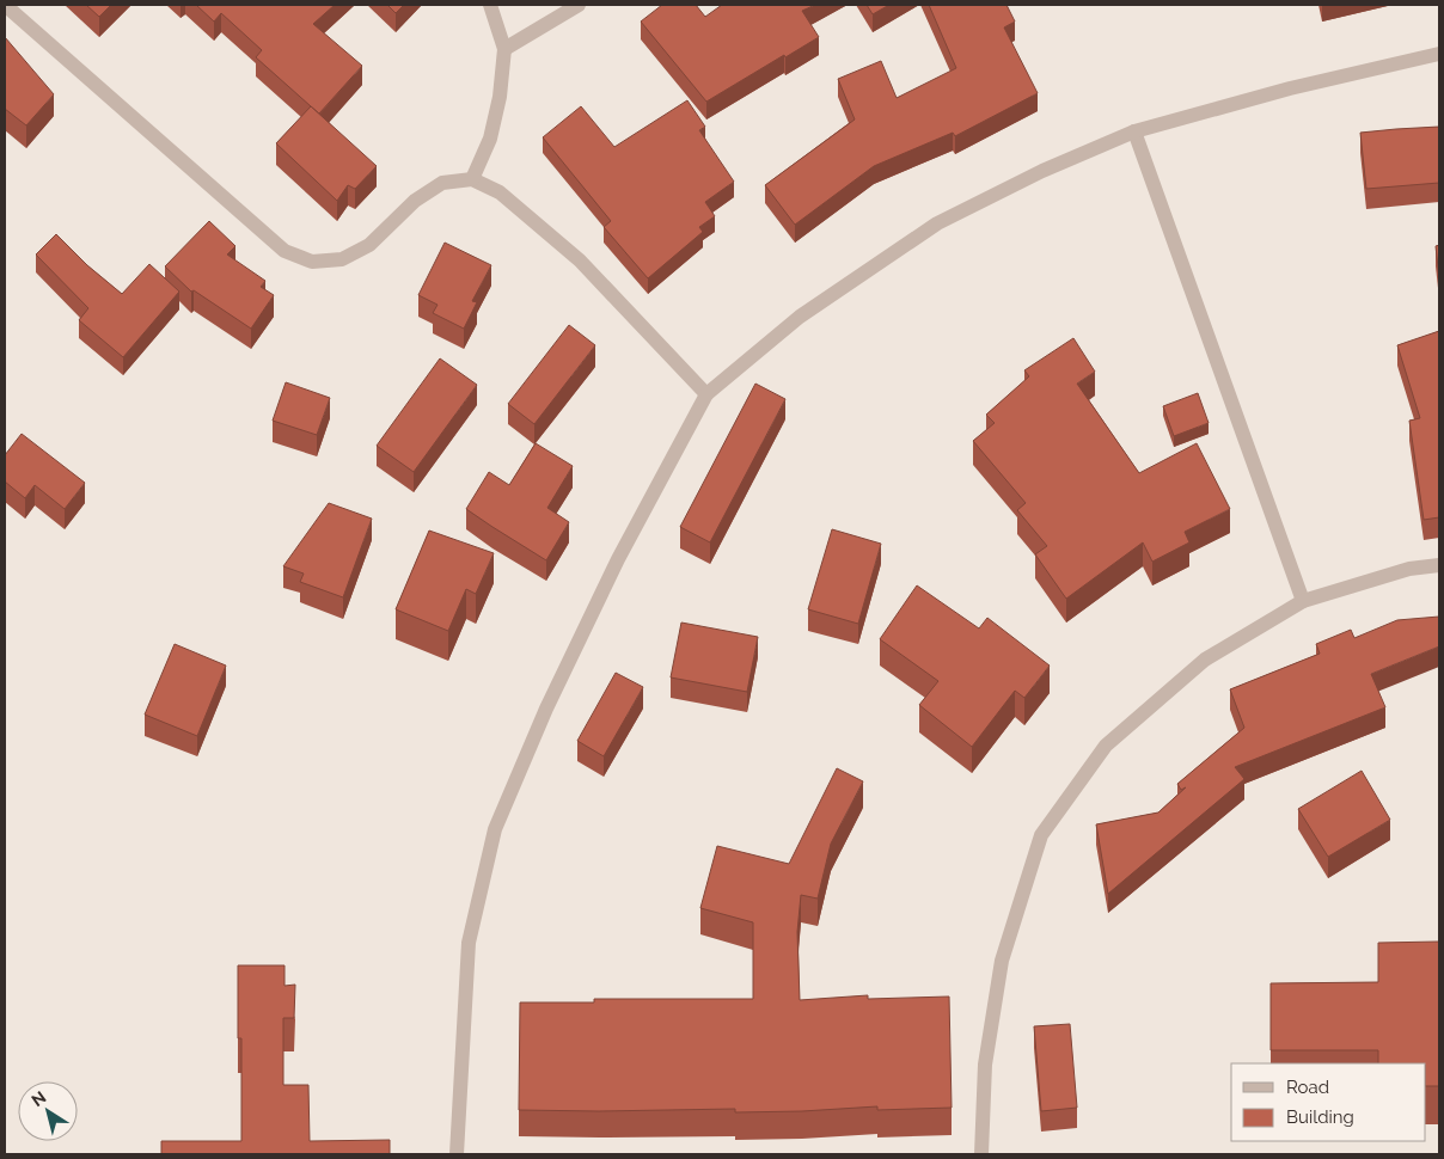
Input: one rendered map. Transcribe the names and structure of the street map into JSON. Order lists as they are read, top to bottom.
{
  "legend": ["Road", "Building"],
  "north": "top left"
}
